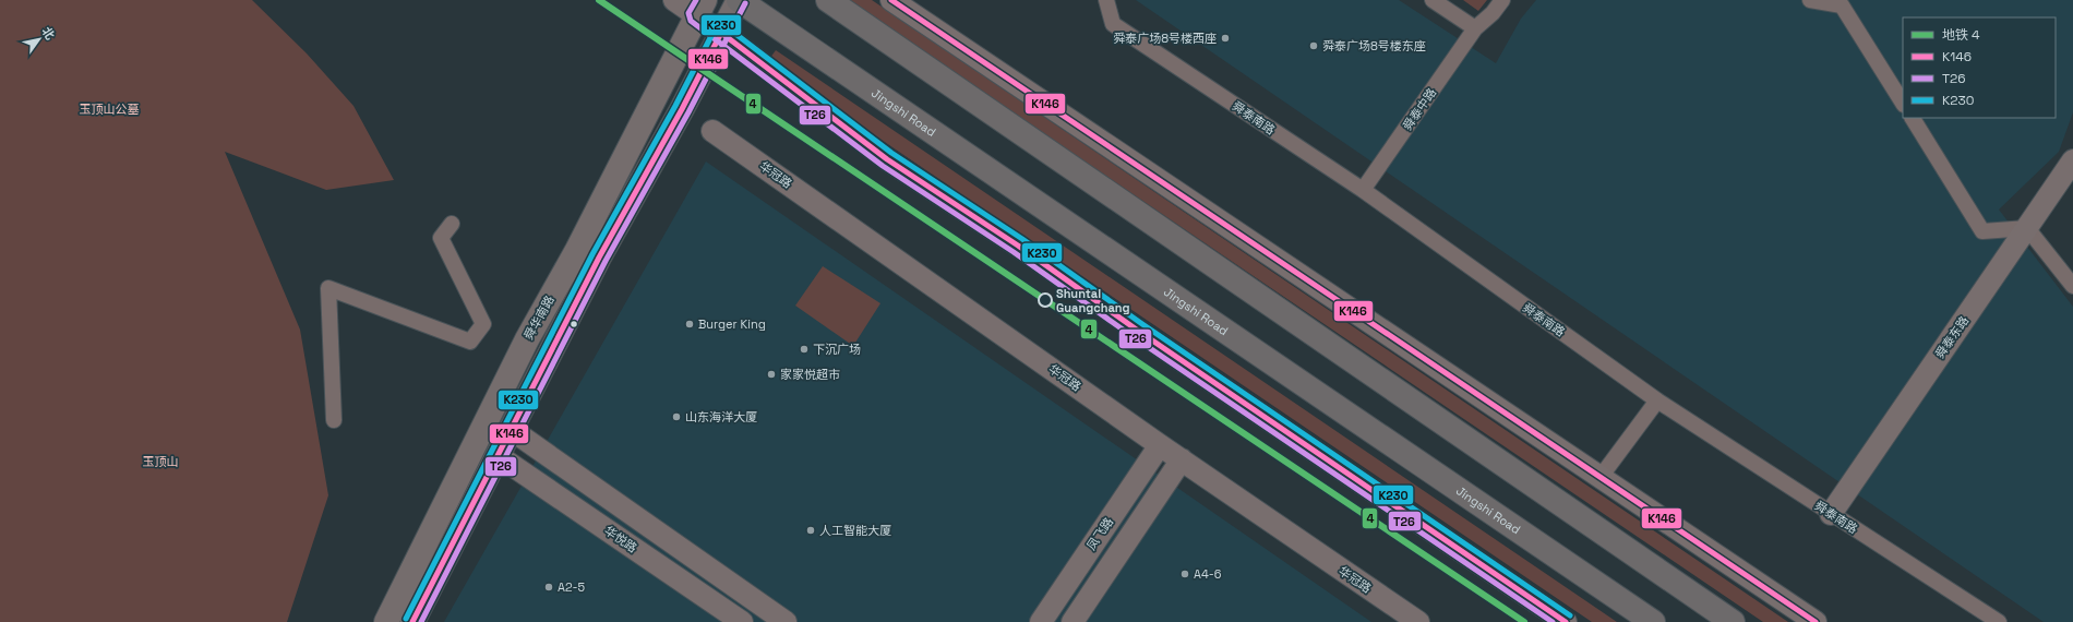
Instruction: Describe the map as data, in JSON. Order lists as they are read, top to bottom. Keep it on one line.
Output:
{"streets":{"highway":["Jingshi Road"],"main road":["舜华南路"],"street":["舜泰中路","舜泰南路","华冠路","舜泰东路","凤飞路","华悦路"]},"crossings":[["舜泰中路","舜泰南路"],["Jingshi Road","舜华南路"],["舜泰南路","舜泰东路"],["华冠路","凤飞路"],["舜华南路","华悦路"]],"parks":["玉顶山公墓","玉顶山"],"places":["舜泰广场8号楼西座","舜泰广场8号楼东座","Shuntai Guangchang","Burger King","下沉广场","家家悦超市","山东海洋大厦","人工智能大厦","A4-6","A2-5"],"lines":["metro line 4","transit line K146","transit line T26","transit line K230"],"legend":["地铁 4","K146","T26","K230"],"north":"top right"}
